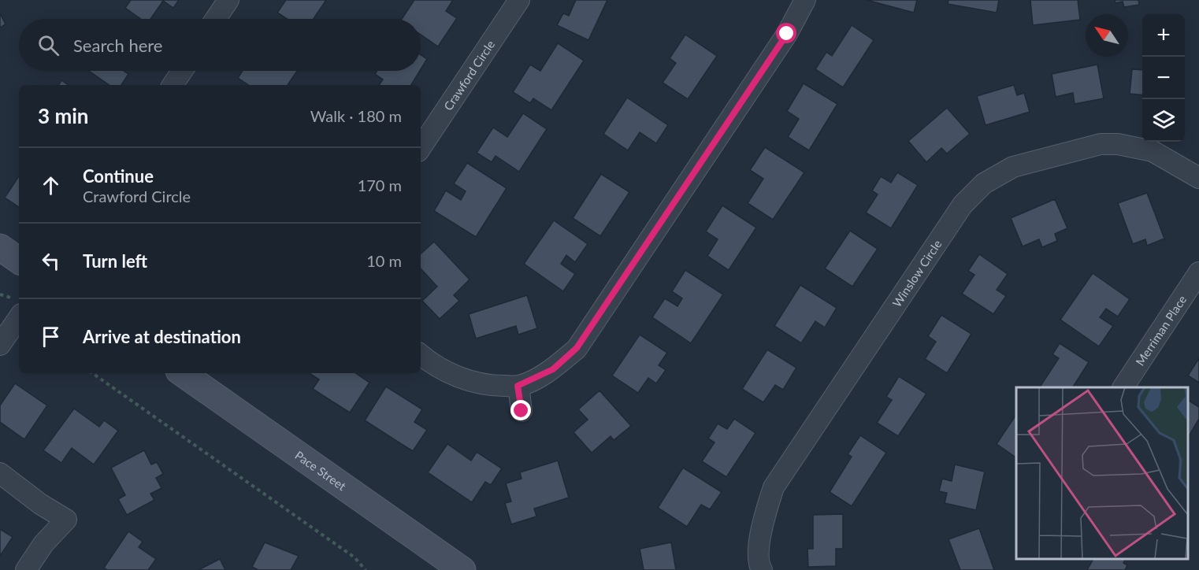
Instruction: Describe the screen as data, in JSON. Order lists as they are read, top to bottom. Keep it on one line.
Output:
{"streets":{"main road":["Pace Street"],"street":["Crawford Circle","Winslow Circle","Merriman Place"]},"north":"top left","page":{"map_buttons":["+","−"],"search":"Search here","heading":["3 min","Walk · 180 m"],"list":[["Continue","Crawford Circle","170 m"],["Turn left","10 m"],"Arrive at destination"]}}
